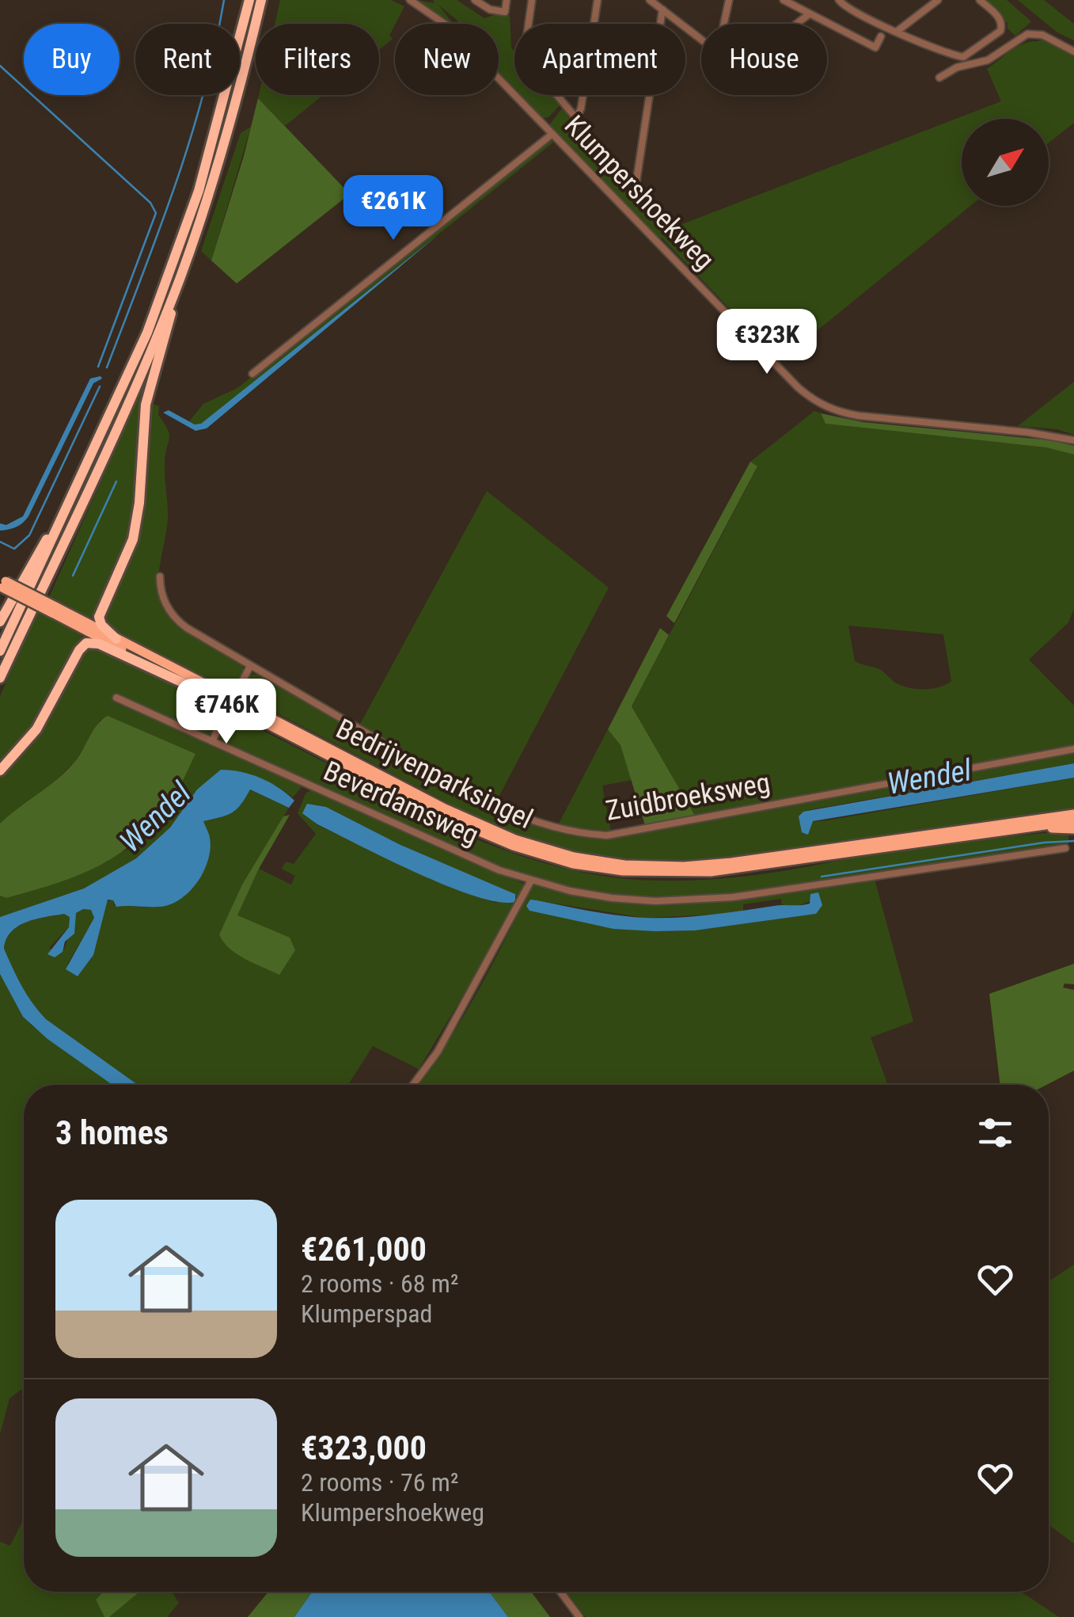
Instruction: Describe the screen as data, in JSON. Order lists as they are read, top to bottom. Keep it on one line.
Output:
{"streets":{"highway":["Bedrijvenparksingel"],"street":["Klumpershoekweg","Zuidbroeksweg","Beverdamsweg"]},"water":["Wendel"],"north":"top right","page":{"chip":["Buy","Rent","Filters","New","Apartment","House"],"price":["€261K","€323K","€746K"],"heading":"3 homes","list":[{"name":"€261,000","note":"2 rooms · 68 m² · Klumperspad"},{"name":"€323,000","note":"2 rooms · 76 m² · Klumpershoekweg"}]}}
